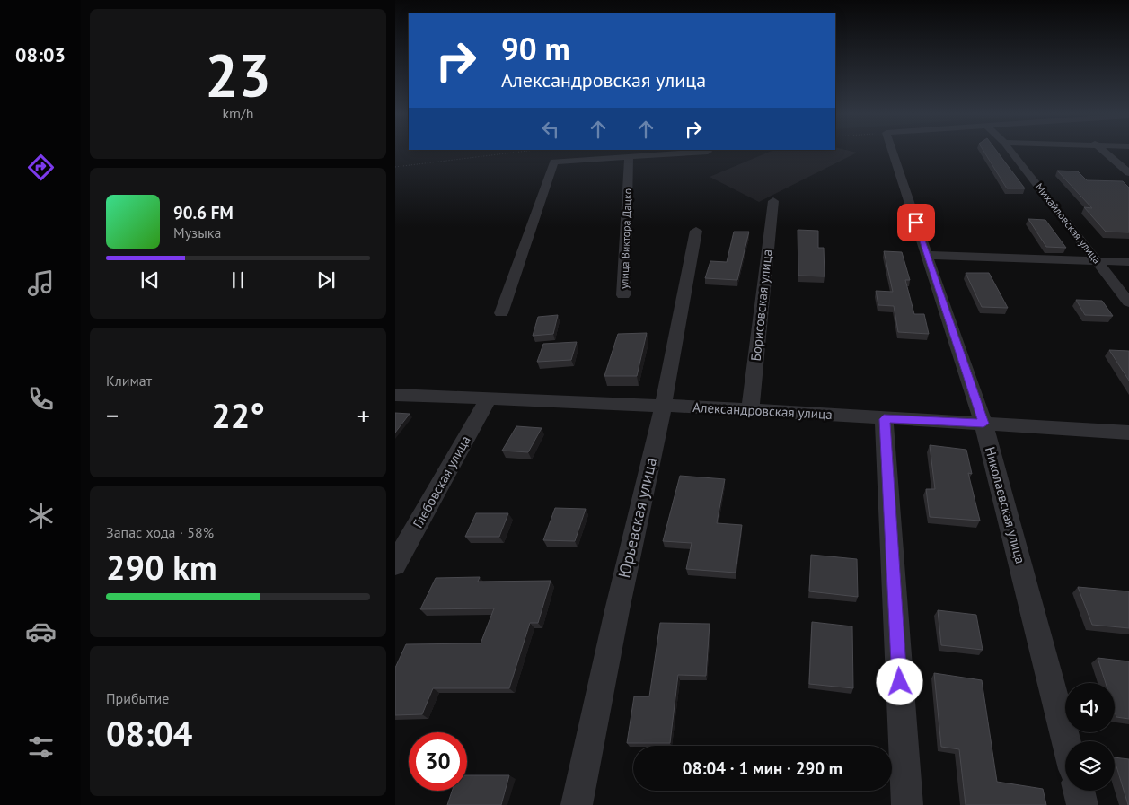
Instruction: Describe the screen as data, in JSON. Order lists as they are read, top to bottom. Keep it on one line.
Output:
{"streets":{"street":["Михайловская улица","улица Виктора Дацко","Борисовская улица","Александровская улица","Глебовская улица","Николаевская улица","Юрьевская улица"]},"crossings":[["Борисовская улица","Александровская улица"],["Александровская улица","Глебовская улица"],["Александровская улица","Николаевская улица"],["Александровская улица","Юрьевская улица"]],"page":{"tabs":"08:03","tile":[["23","km/h"],"Климат",["Запас хода · 58%","290 km"],["Прибытие","08:04"]],"turn":["90 m","Александровская улица"],"song":["90.6 FM","Музыка"],"heat":["−","22°","+"],"limit":"30","trip":"08:04 · 1 мин · 290 m"}}
